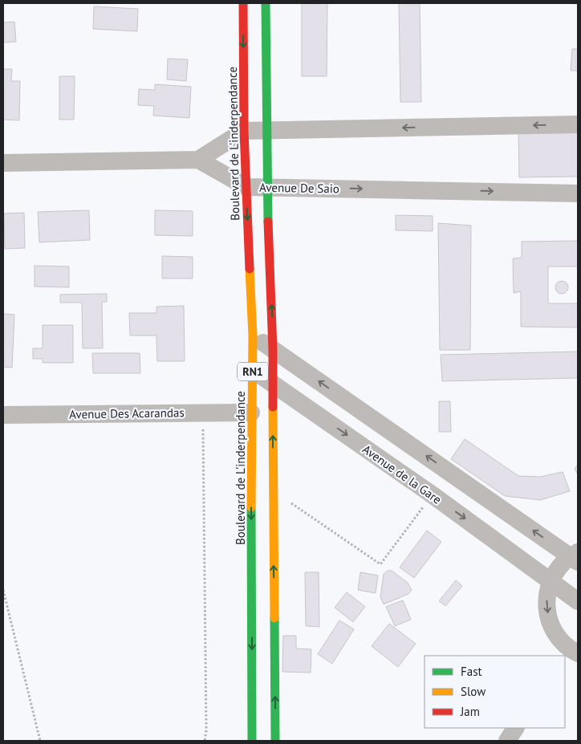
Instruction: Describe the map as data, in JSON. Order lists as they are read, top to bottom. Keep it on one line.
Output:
{"streets":{"highway":["Boulevard de L'inderpendance","RN1"],"street":["Avenue De Saio","Avenue Des Acarandas","Avenue de la Gare"]},"crossings":[["Boulevard de L'inderpendance","Avenue De Saio"],["Boulevard de L'inderpendance","Avenue Des Acarandas"],["Boulevard de L'inderpendance","Avenue de la Gare"],["Avenue De Saio","RN1"],["RN1","Avenue de la Gare"]],"legend":["Fast","Slow","Jam"]}
